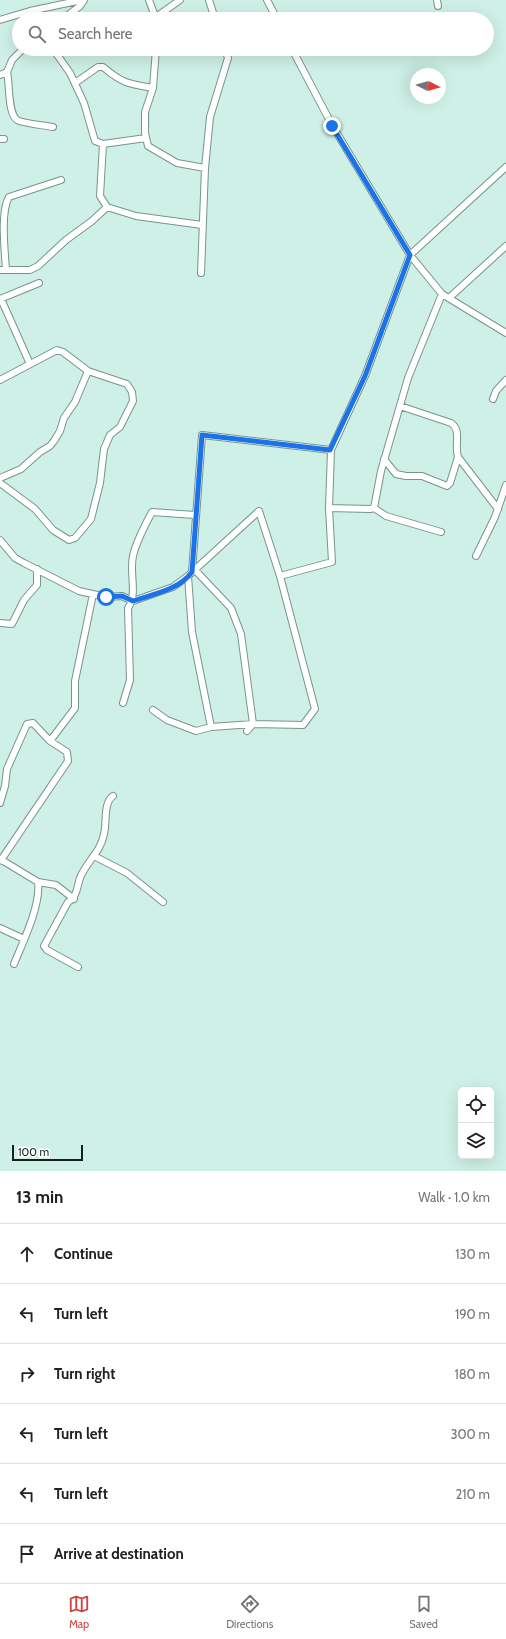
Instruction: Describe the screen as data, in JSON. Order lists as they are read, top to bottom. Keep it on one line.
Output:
{"scale_bar":"100 m","north":"right","page":{"search":"Search here","scale":"100 m","heading":["13 min","Walk · 1.0 km"],"list":[["Continue","130 m"],["Turn left","190 m"],["Turn right","180 m"],["Turn left","300 m"],["Turn left","210 m"],"Arrive at destination"],"nav":["Map","Directions","Saved"]}}
